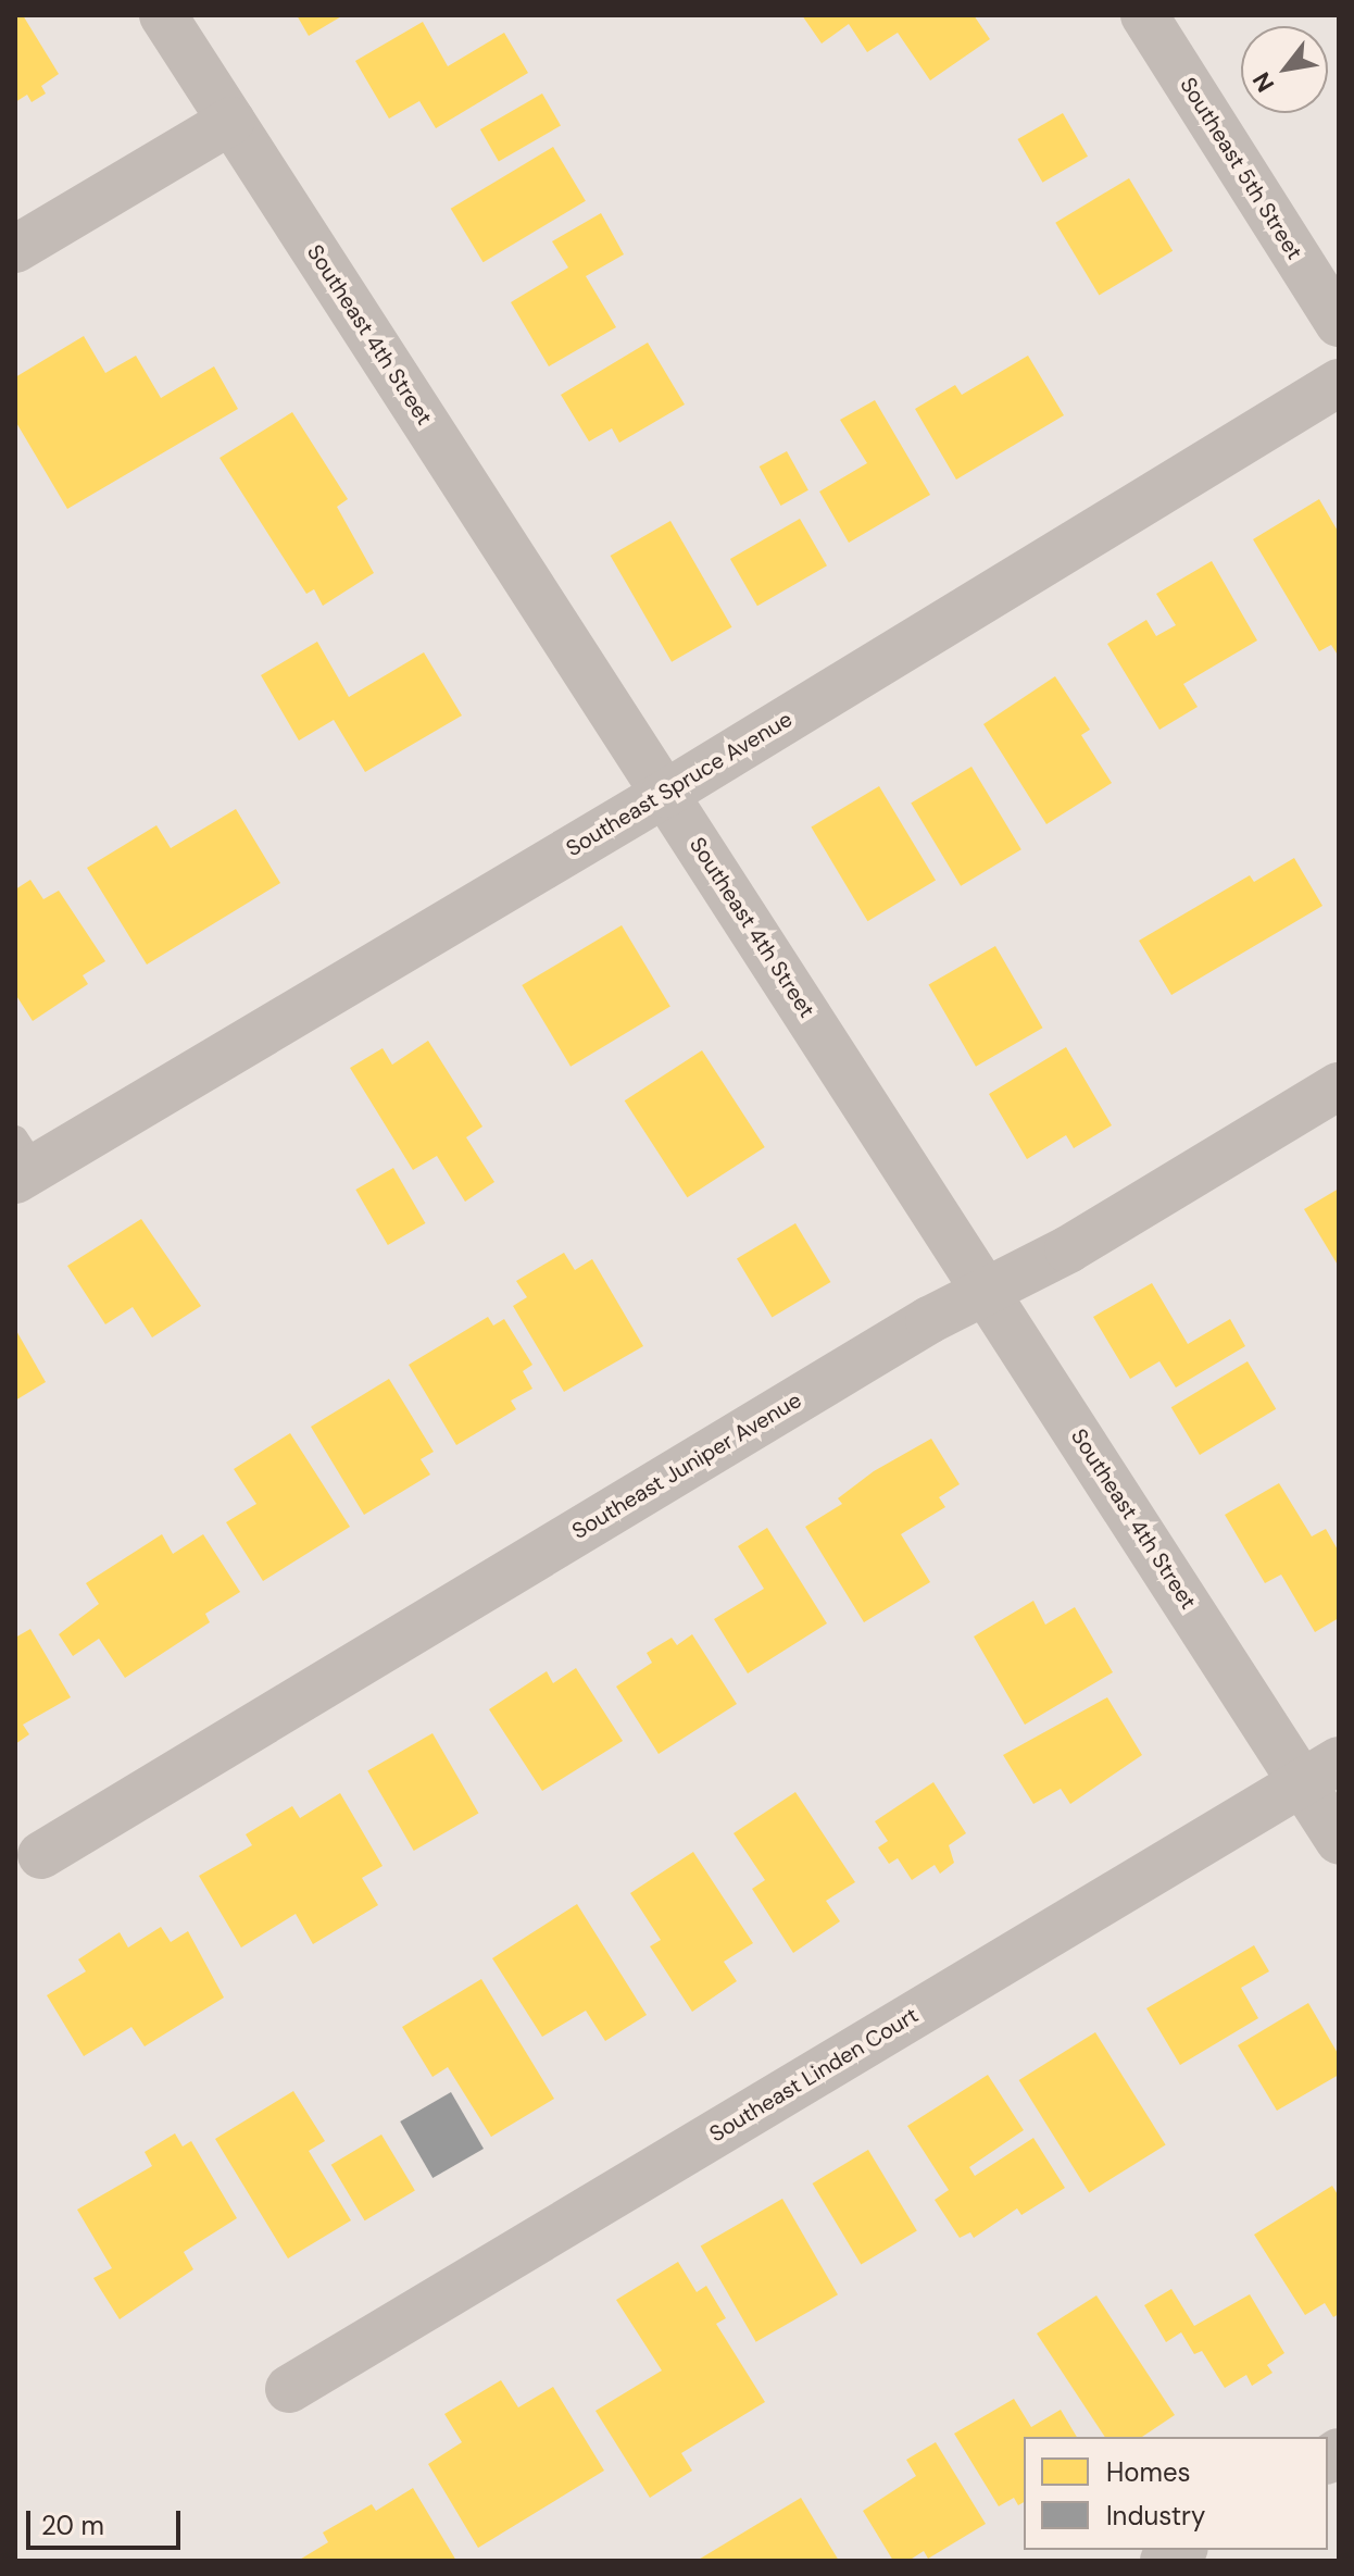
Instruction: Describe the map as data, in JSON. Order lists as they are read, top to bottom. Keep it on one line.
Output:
{"streets":{"street":["Southeast 5th Street","Southeast 4th Street","Southeast Spruce Avenue","Southeast Juniper Avenue","Southeast Linden Court"]},"crossings":[["Southeast 4th Street","Southeast Spruce Avenue"],["Southeast 4th Street","Southeast Juniper Avenue"],["Southeast 4th Street","Southeast Linden Court"]],"legend":["Homes","Industry"],"scale_bar":"20 m","north":"bottom left"}
